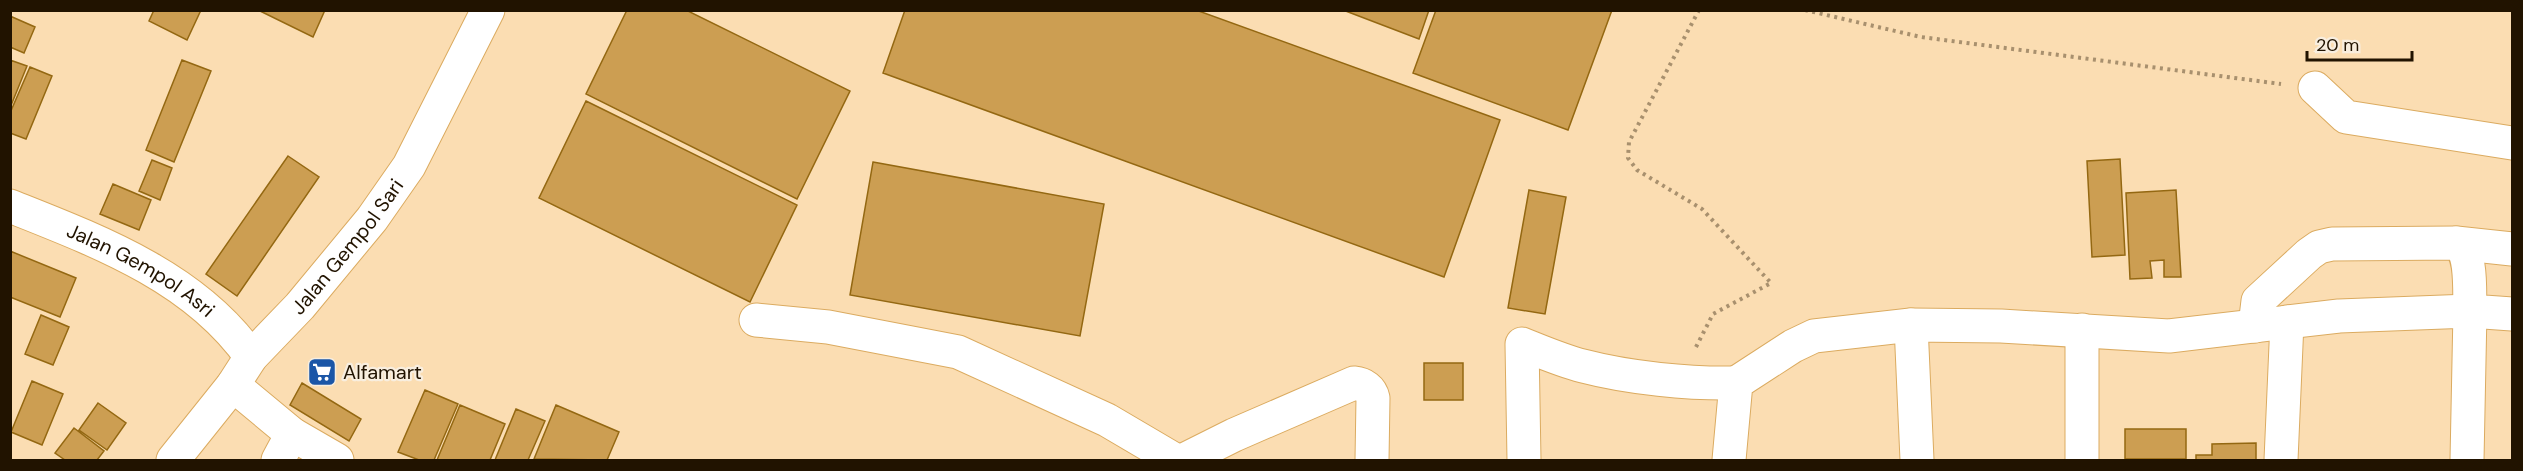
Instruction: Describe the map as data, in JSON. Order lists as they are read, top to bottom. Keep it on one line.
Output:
{"streets":{"street":["Jalan Gempol Sari","Jalan Gempol Asri"]},"crossings":[["Jalan Gempol Sari","Jalan Gempol Asri"]],"places":{"supermarket":["Alfamart"]},"scale_bar":"20 m"}
